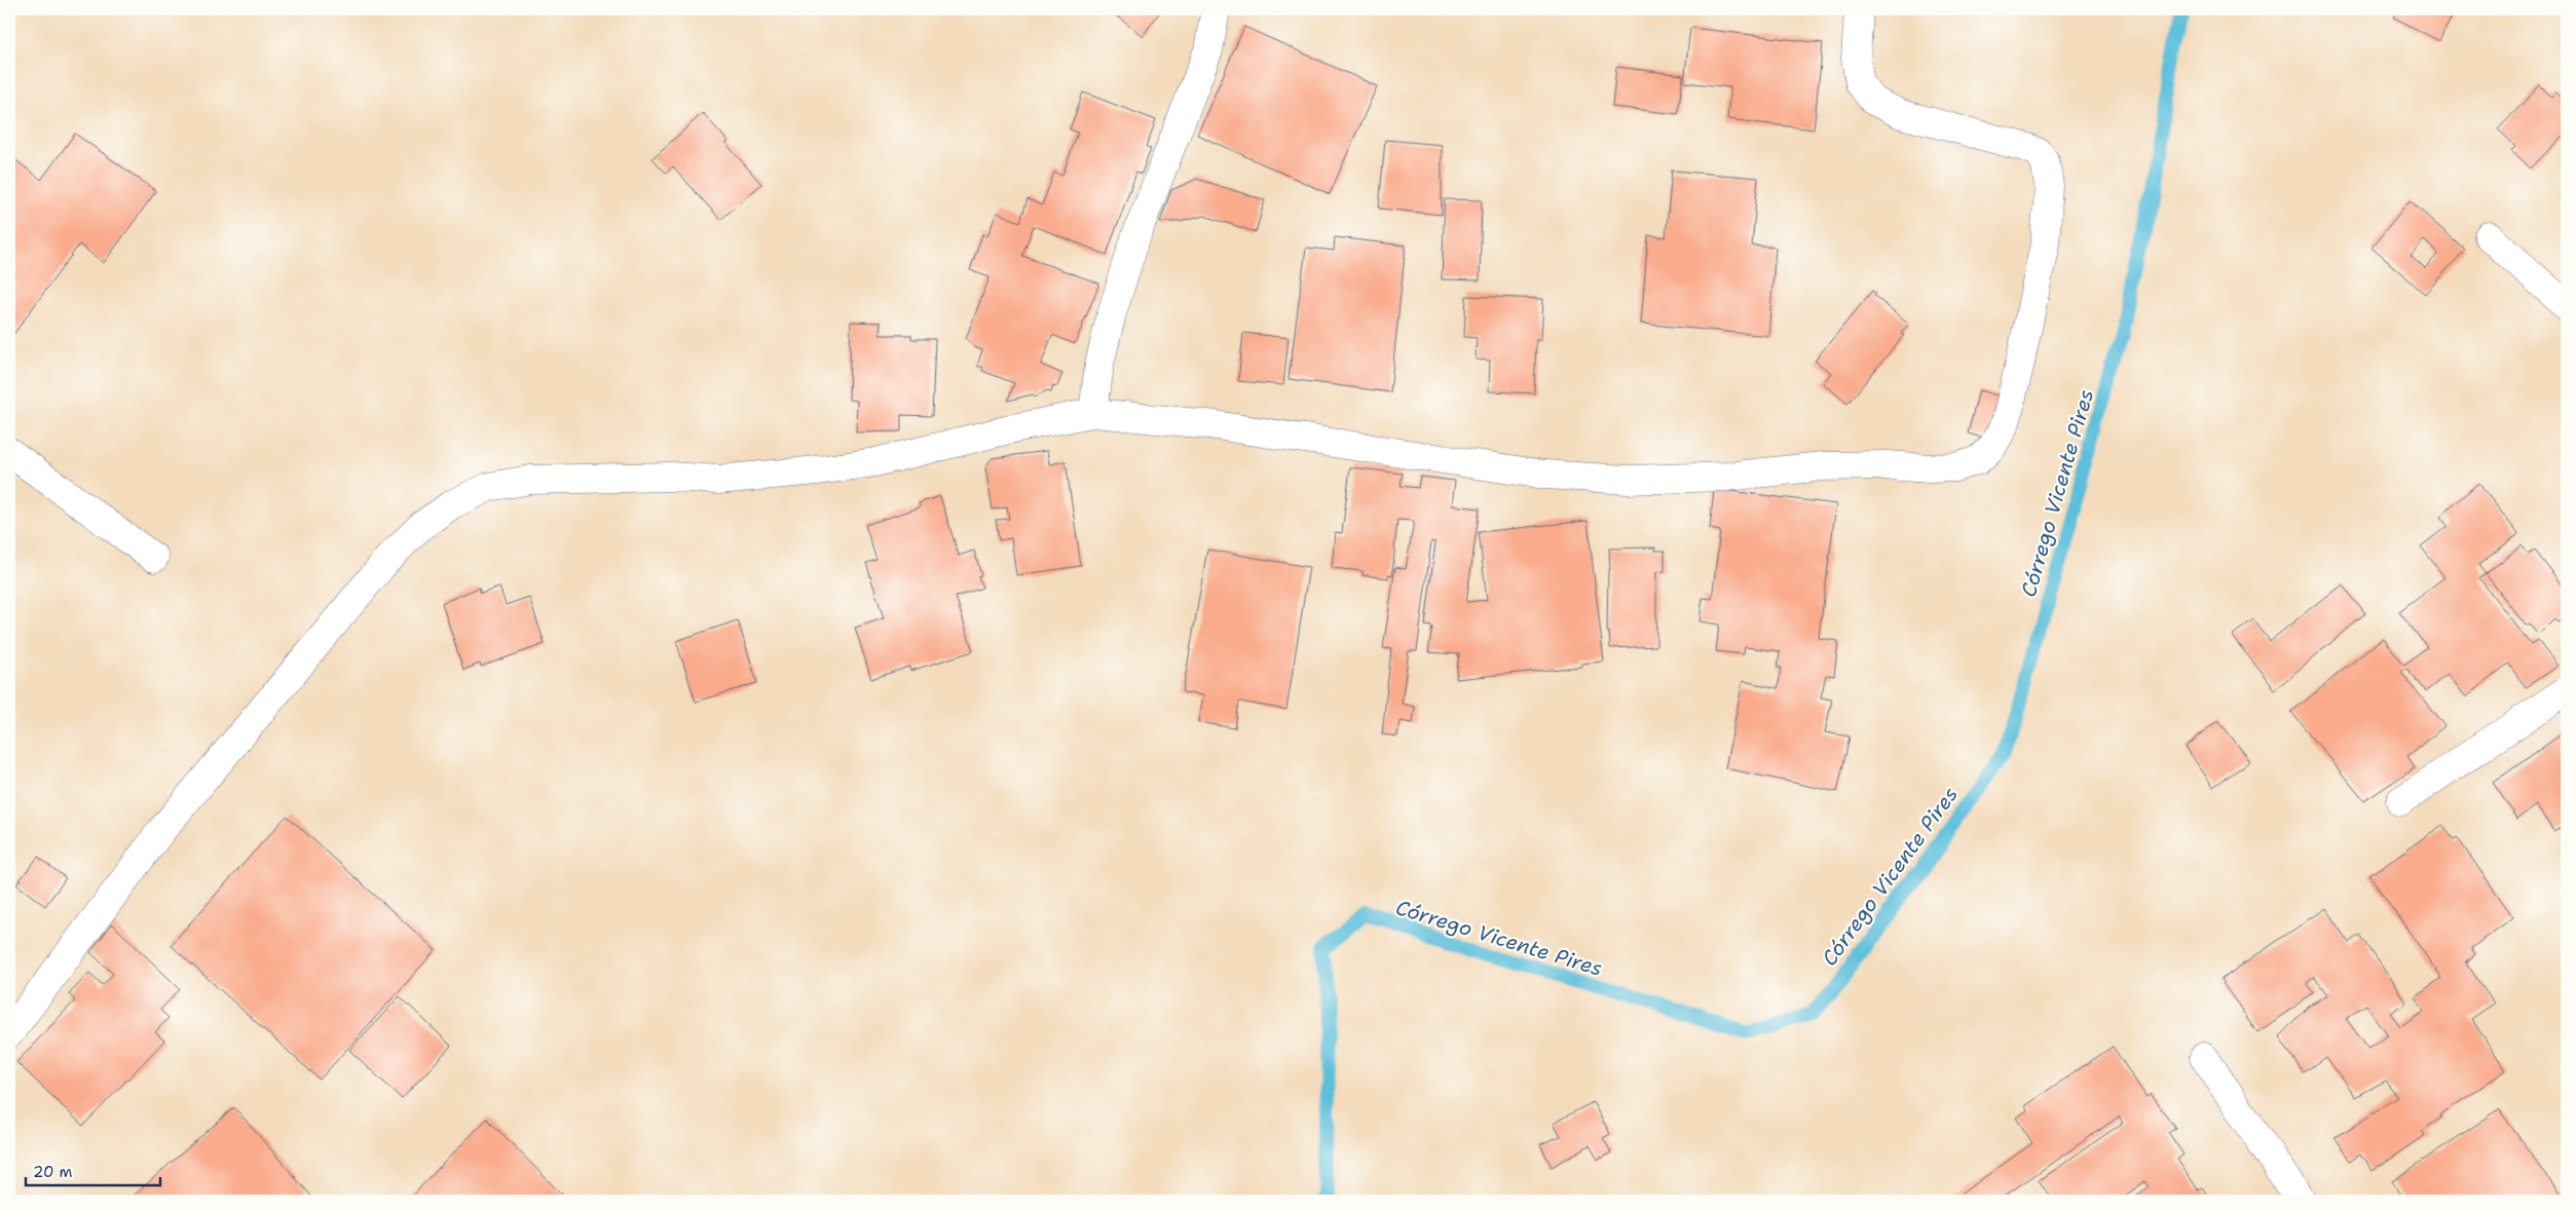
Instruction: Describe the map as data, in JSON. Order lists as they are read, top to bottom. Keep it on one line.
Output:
{"water":["Córrego Vicente Pires"],"scale_bar":"20 m"}
